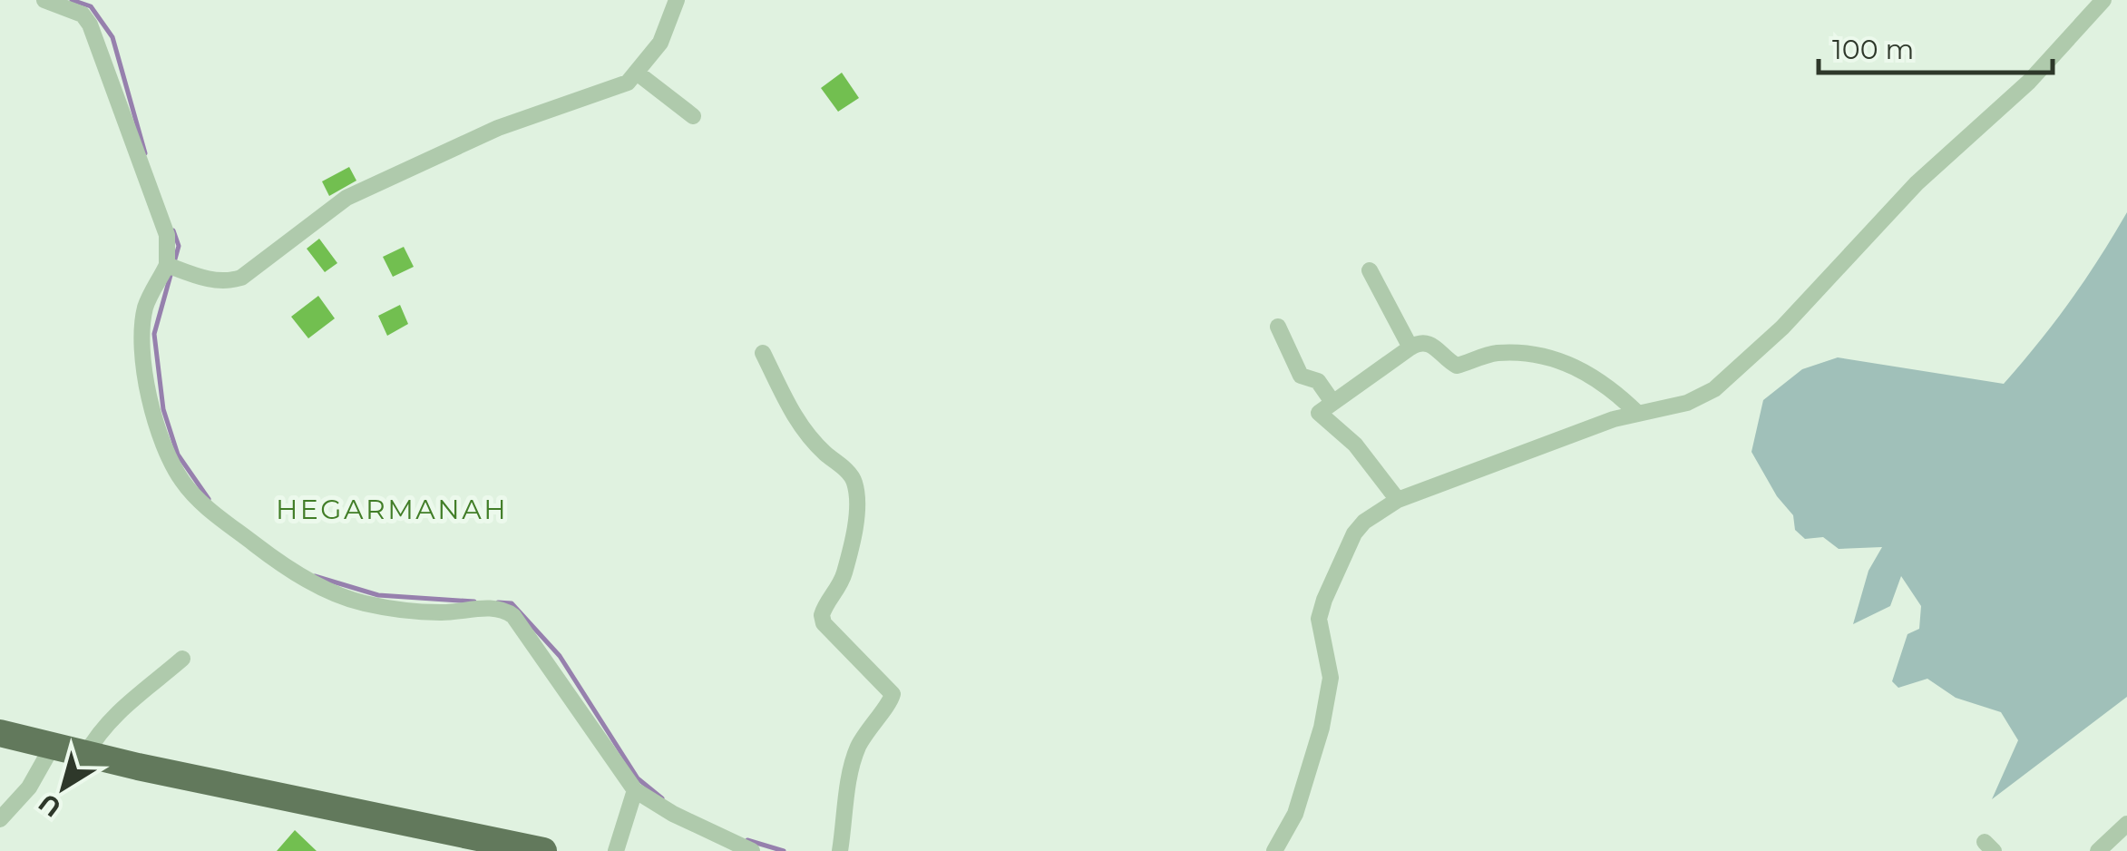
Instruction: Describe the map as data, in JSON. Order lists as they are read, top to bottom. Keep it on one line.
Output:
{"districts":["HEGARMANAH"],"scale_bar":"100 m","north":"bottom left"}
